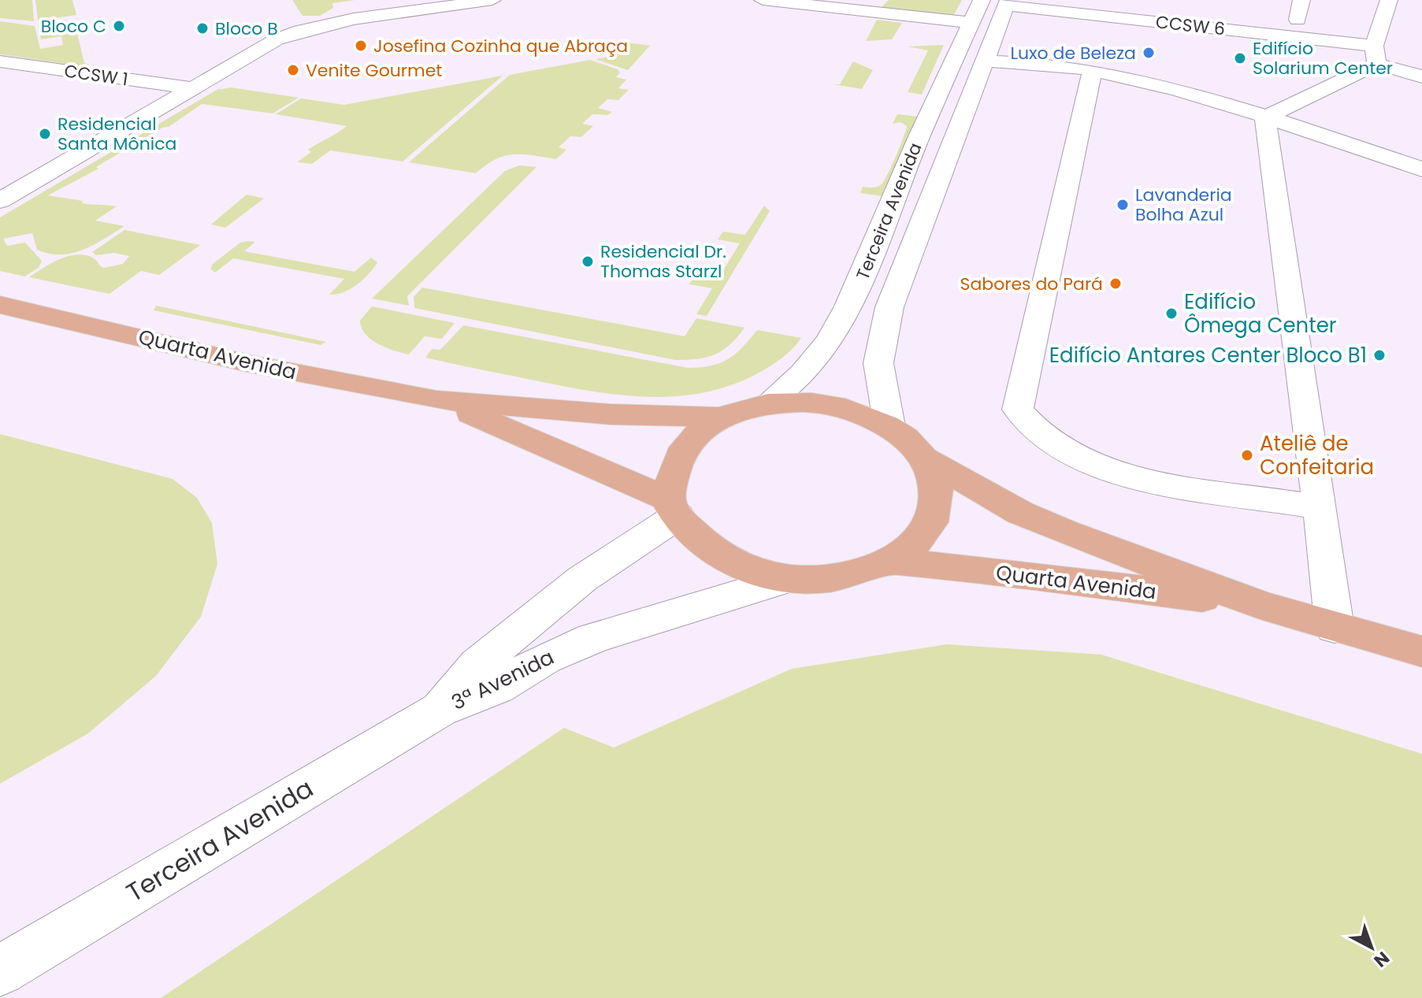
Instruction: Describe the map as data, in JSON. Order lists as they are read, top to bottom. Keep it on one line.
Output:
{"streets":{"main road":["Quarta Avenida"],"street":["CCSW 6","CCSW 1","Terceira Avenida","3ª Avenida"]},"crossings":[["CCSW 6","Terceira Avenida"],["Terceira Avenida","Quarta Avenida"],["Terceira Avenida","3ª Avenida"],["Quarta Avenida","3ª Avenida"]],"places":["Bloco C","Bloco B","Josefina Cozinha que Abraça","Luxo de Beleza","Edifício Solarium Center","Venite Gourmet","Residencial Santa Mônica","Lavanderia Bolha Azul","Residencial Dr. Thomas Starzl","Sabores do Pará","Edifício Ômega Center","Edifício Antares Center Bloco B1","Ateliê de Confeitaria"],"north":"bottom right"}
